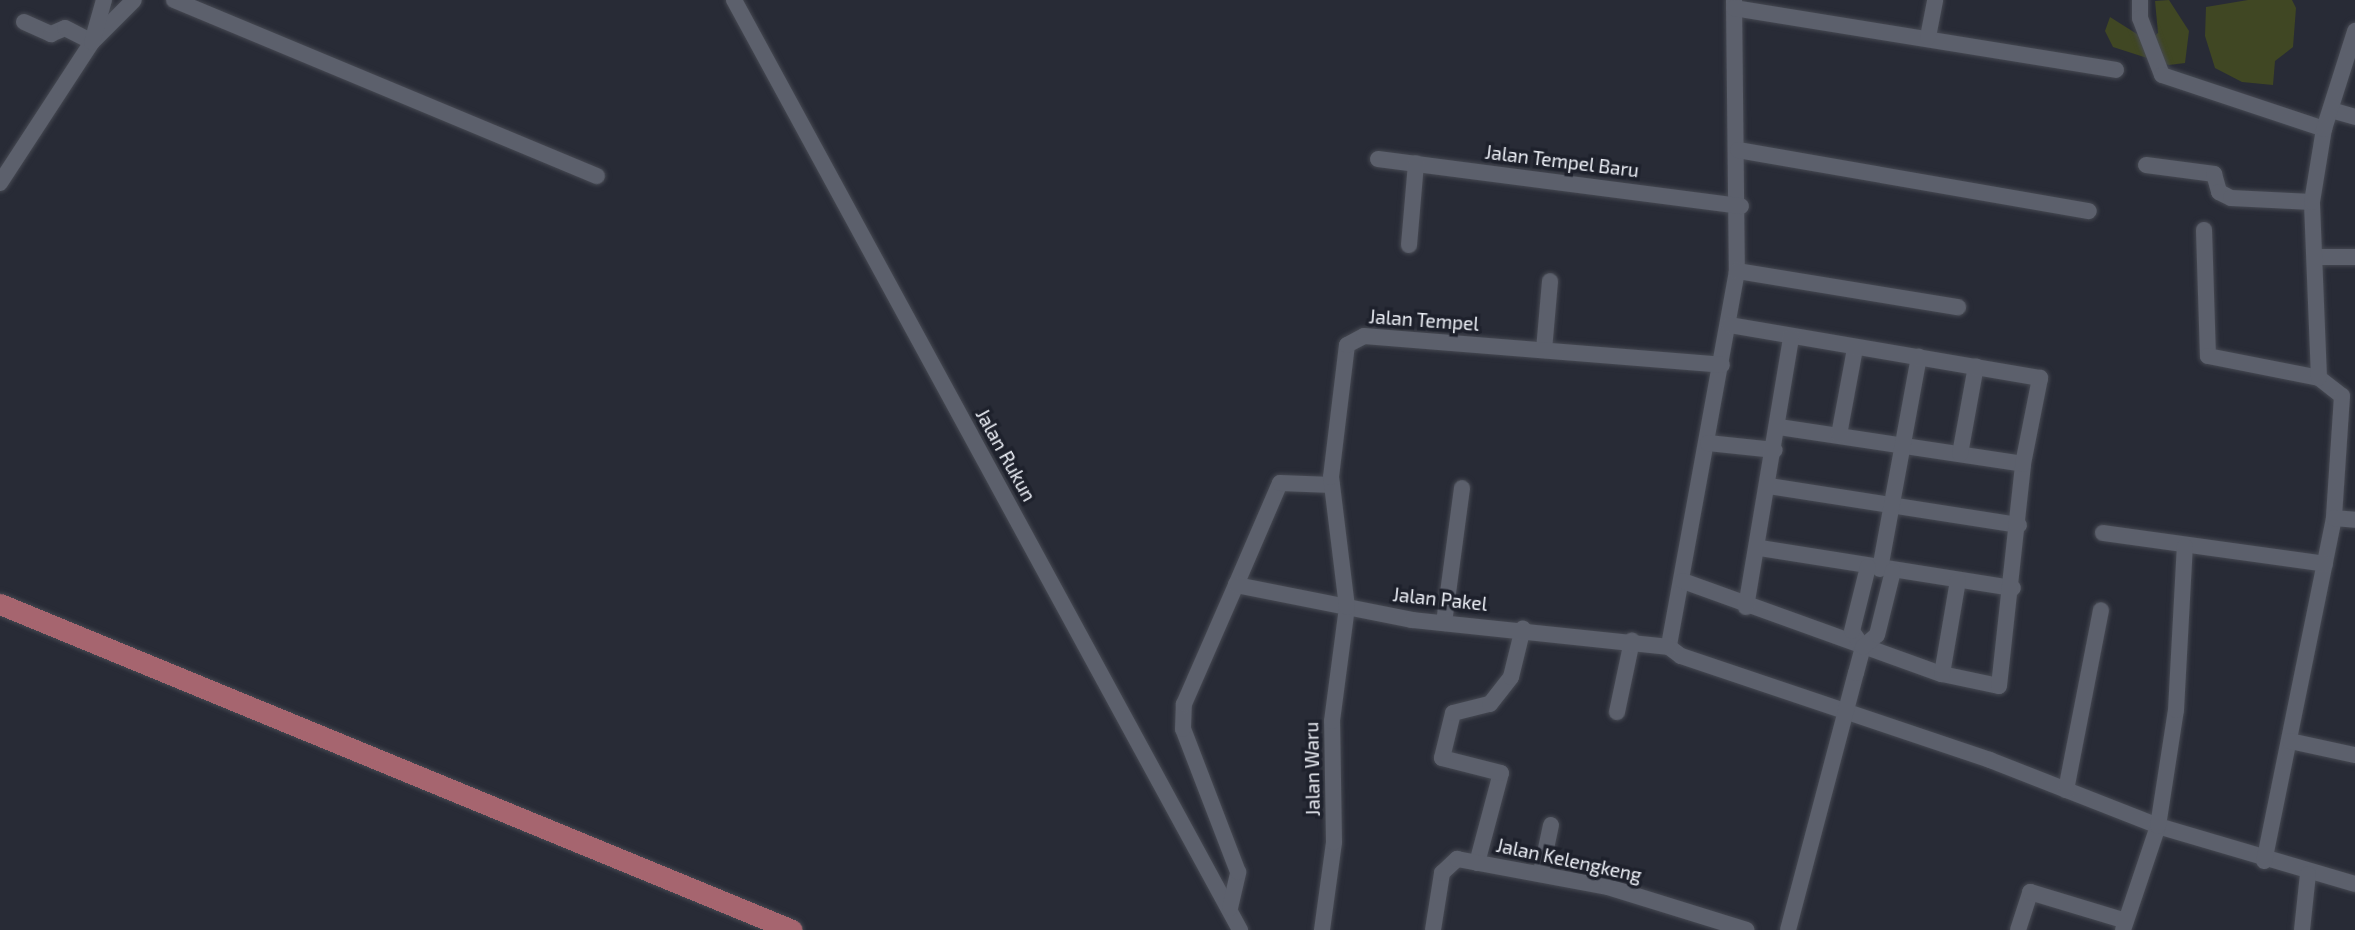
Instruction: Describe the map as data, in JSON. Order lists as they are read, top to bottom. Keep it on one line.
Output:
{"streets":{"street":["Jalan Tempel Baru","Jalan Tempel","Jalan Rukun","Jalan Pakel","Jalan Waru","Jalan Kelengkeng"]},"crossings":[["Jalan Tempel","Jalan Pakel"],["Jalan Tempel","Jalan Waru"],["Jalan Pakel","Jalan Waru"]]}
